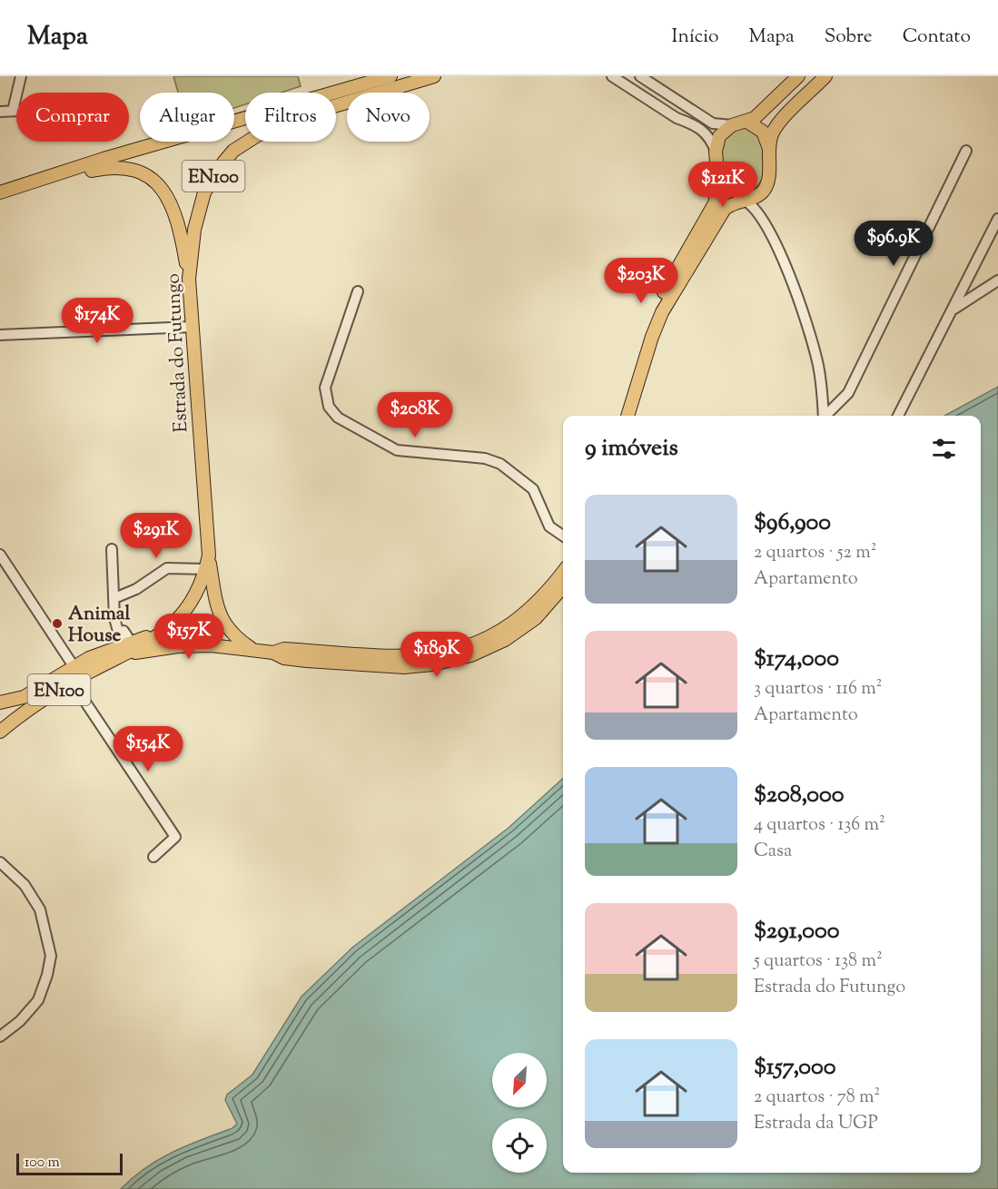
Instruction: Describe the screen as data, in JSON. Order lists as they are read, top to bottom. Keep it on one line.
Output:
{"streets":{"main road":["EN100","Estrada do Futungo"]},"places":["Animal House"],"scale_bar":"100 m","north":"bottom left","page":{"header":"Mapa","nav":["Início","Mapa","Sobre","Contato"],"chip":["Comprar","Alugar","Filtros","Novo"],"price":["$121K","$96.9K","$203K","$174K","$208K","$291K","$157K","$189K","$154K"],"heading":"9 imóveis","list":[{"name":"$96,900","note":"2 quartos · 52 m² · Apartamento"},{"name":"$174,000","note":"3 quartos · 116 m² · Apartamento"},{"name":"$208,000","note":"4 quartos · 136 m² · Casa"},{"name":"$291,000","note":"5 quartos · 138 m² · Estrada do Futungo"},{"name":"$157,000","note":"2 quartos · 78 m² · Estrada da UGP"}],"scale":"100 m"}}
